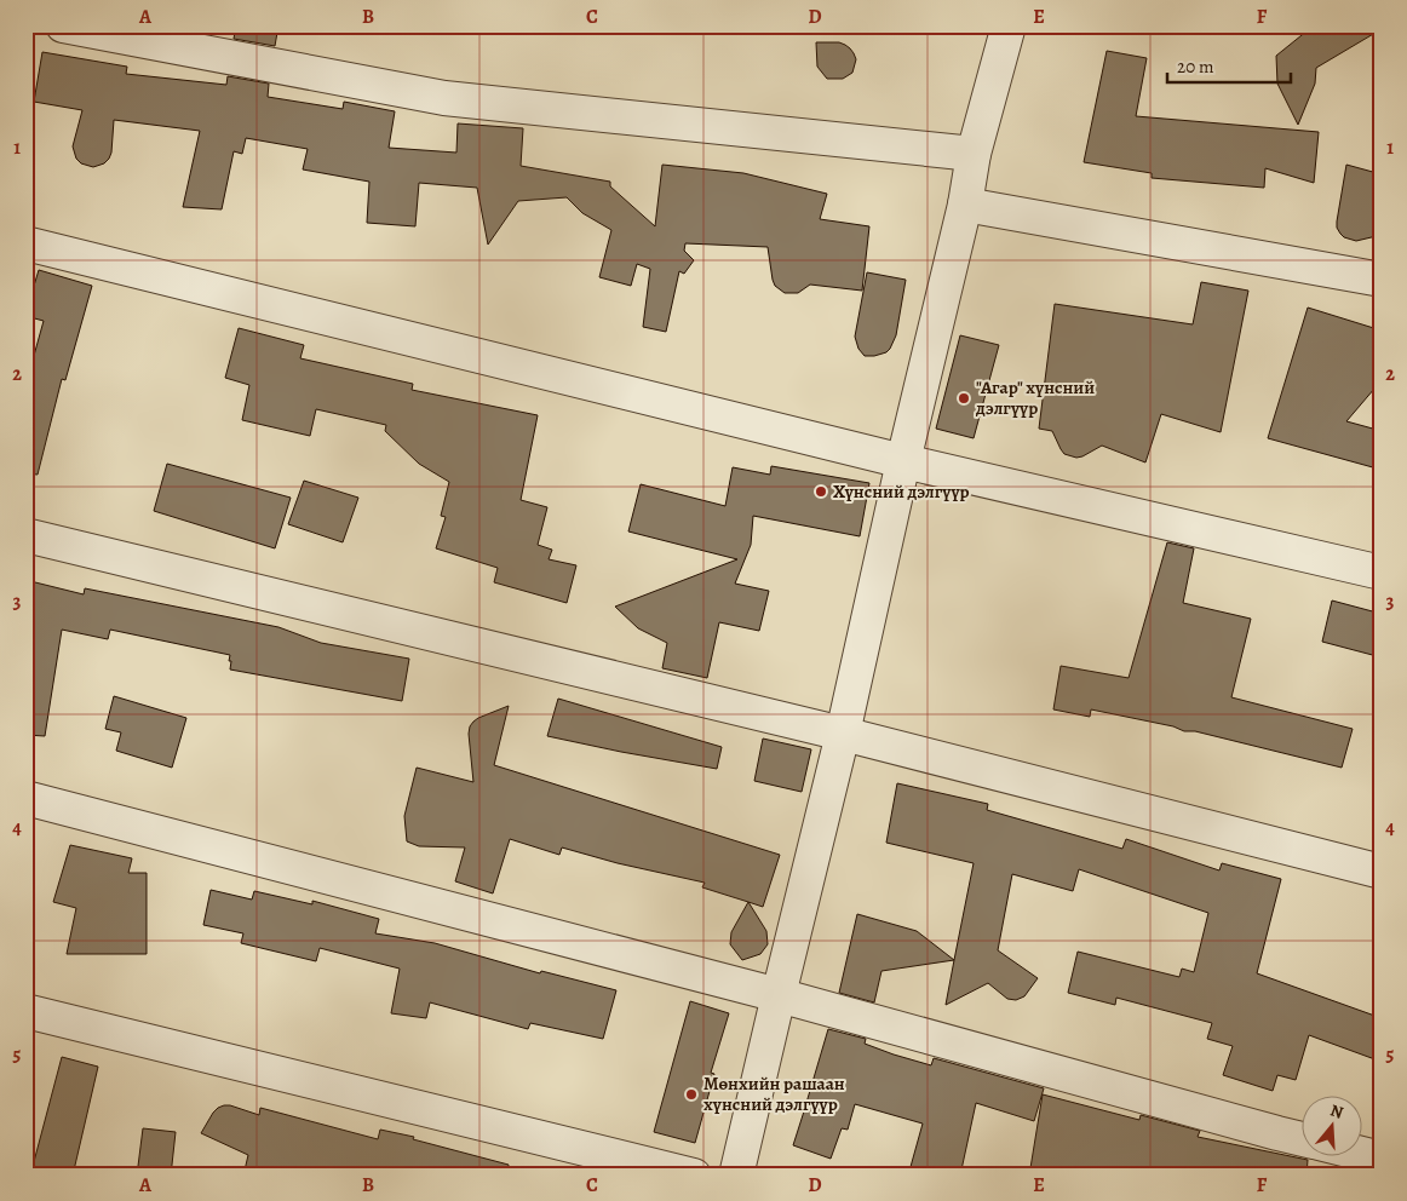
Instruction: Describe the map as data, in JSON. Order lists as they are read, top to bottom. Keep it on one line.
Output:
{"places":["\"Агар\" хүнсний дэлгүүр","Хүнсний дэлгүүр","Мөнхийн рашаан хүнсний дэлгүүр"],"scale_bar":"20 m","north":"top","grid":{"columns":["A","B","C","D","E","F"],"rows":["1","2","3","4","5"]}}
